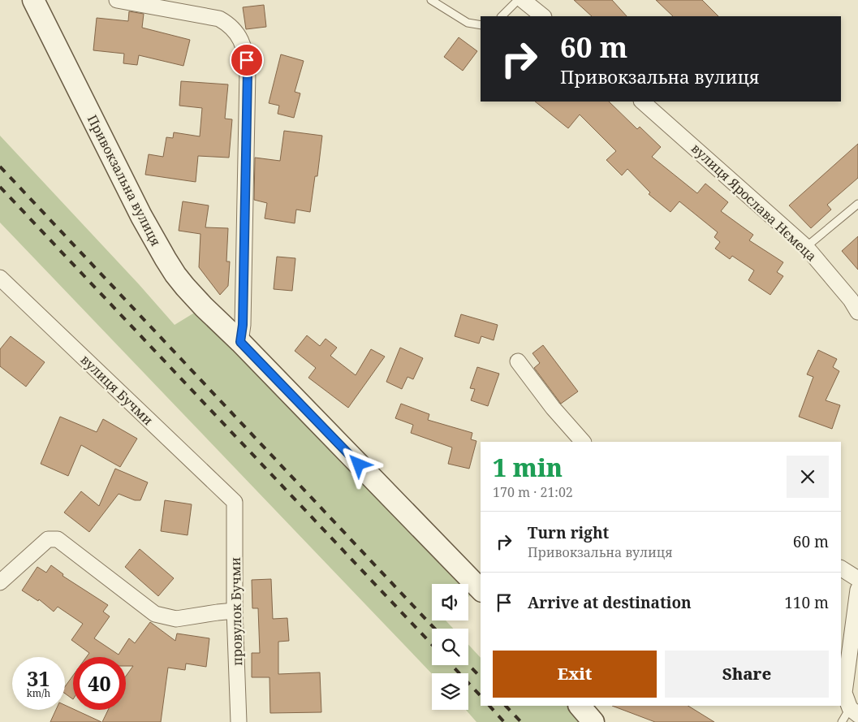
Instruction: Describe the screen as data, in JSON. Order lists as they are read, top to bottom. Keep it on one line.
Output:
{"streets":{"street":["Привокзальна вулиця","вулиця Ярослава Нємеца","вулиця Бучми","провулок Бучми"]},"crossings":[["вулиця Бучми","провулок Бучми"]],"page":{"turn":["60 m","Привокзальна вулиця"],"heading":["1 min","170 m · 21:02"],"list":[{"name":"Turn right","note":"Привокзальна вулиця","value":"60 m"},{"name":"Arrive at destination","value":"110 m"}],"buttons":["Exit","Share"],"speed":"31 km/h","limit":"40"}}
